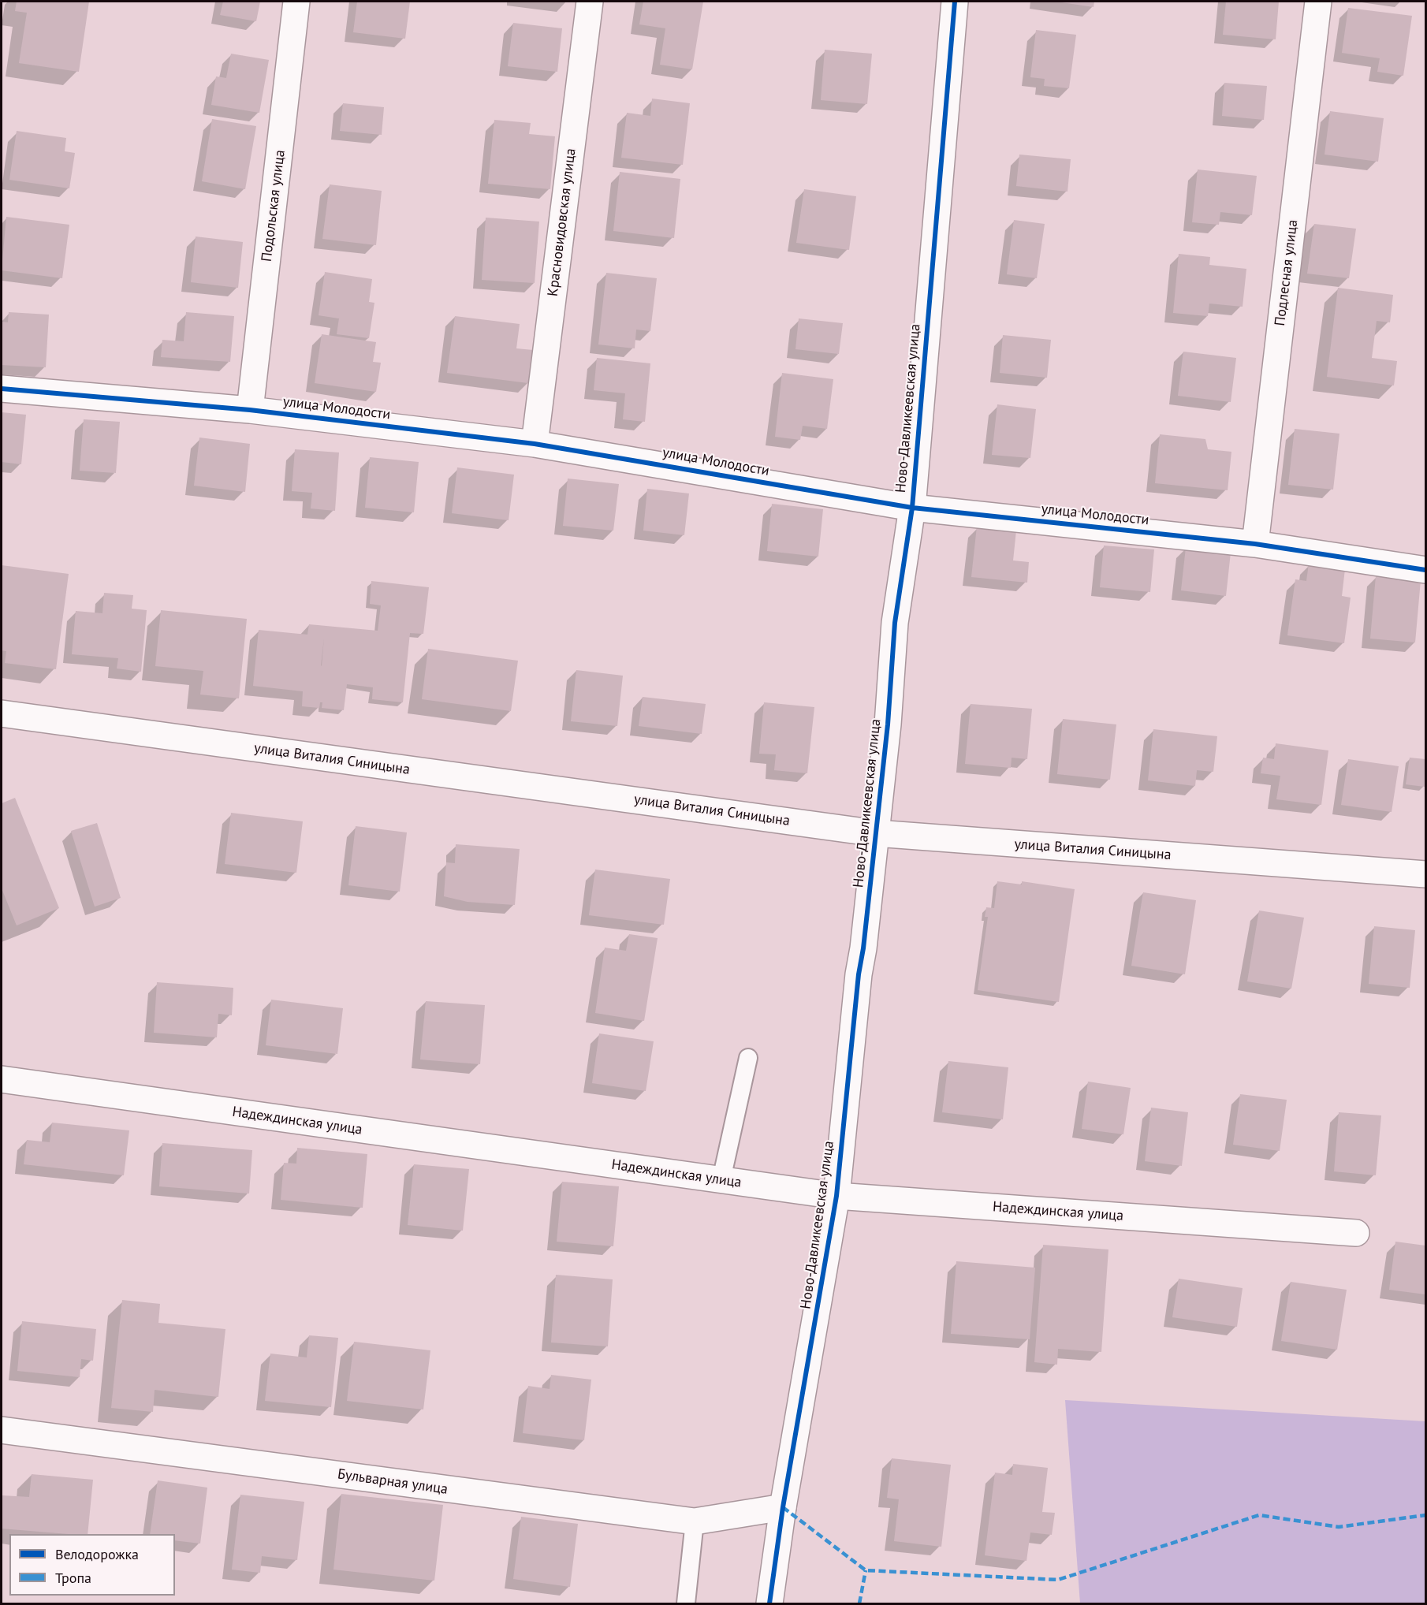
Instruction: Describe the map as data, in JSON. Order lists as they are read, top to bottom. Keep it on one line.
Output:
{"streets":{"street":["Подольская улица","Красновидовская улица","Подлесная улица","улица Молодости","Ново-Давликеевская улица","улица Виталия Синицына","Надеждинская улица","Бульварная улица"]},"crossings":[["Подольская улица","улица Молодости"],["Красновидовская улица","улица Молодости"],["Подлесная улица","улица Молодости"],["улица Молодости","Ново-Давликеевская улица"],["Ново-Давликеевская улица","улица Виталия Синицына"],["Ново-Давликеевская улица","Надеждинская улица"],["Ново-Давликеевская улица","Бульварная улица"]],"legend":["Велодорожка","Тропа"]}
